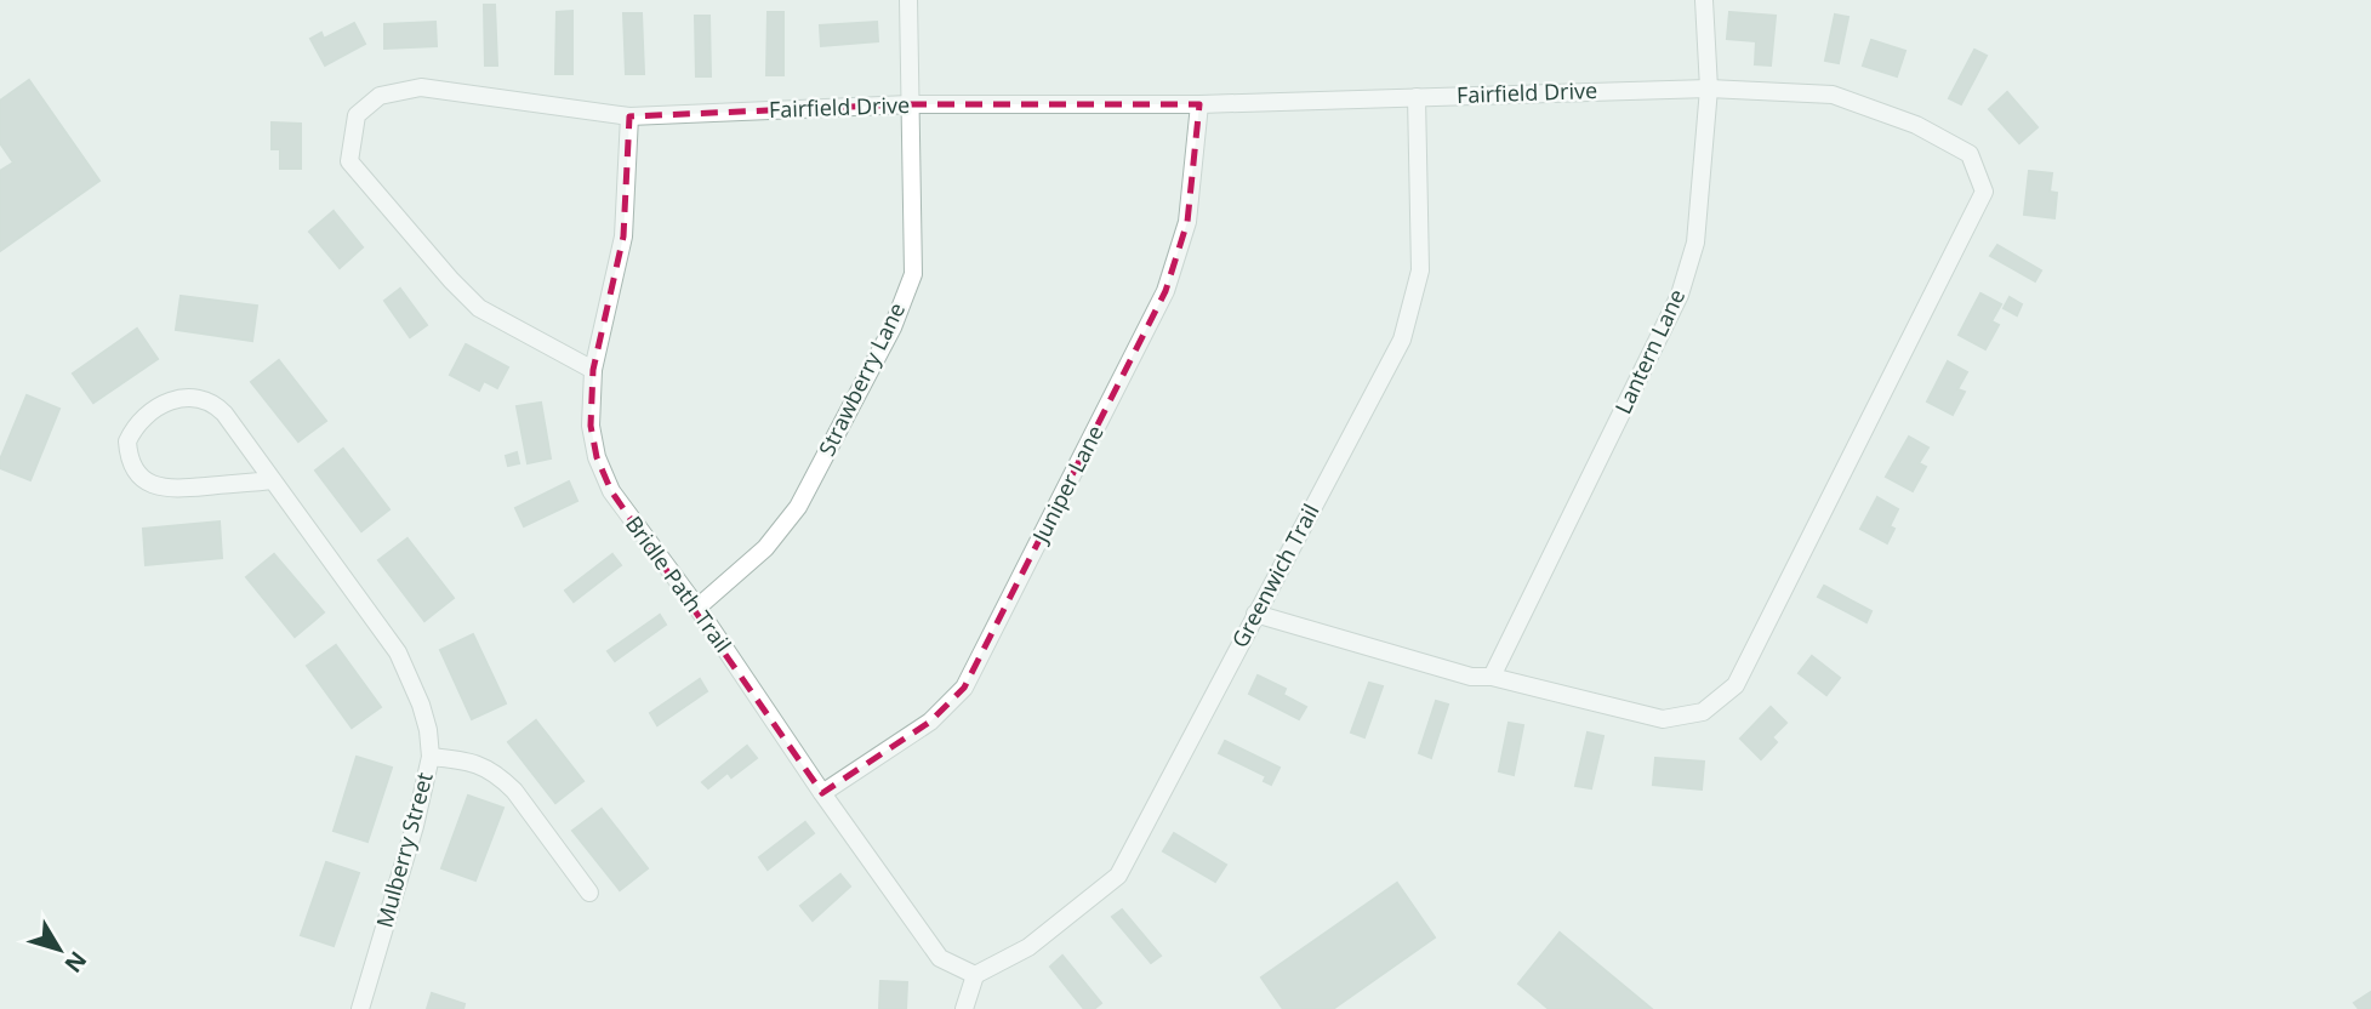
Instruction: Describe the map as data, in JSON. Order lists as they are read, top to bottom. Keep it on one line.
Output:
{"streets":{"street":["Fairfield Drive","Lantern Lane","Strawberry Lane","Juniper Lane","Greenwich Trail","Bridle Path Trail","Mulberry Street"]},"crossings":[["Fairfield Drive","Lantern Lane"],["Fairfield Drive","Strawberry Lane"],["Fairfield Drive","Juniper Lane"],["Fairfield Drive","Greenwich Trail"],["Fairfield Drive","Bridle Path Trail"],["Strawberry Lane","Bridle Path Trail"],["Juniper Lane","Bridle Path Trail"],["Greenwich Trail","Bridle Path Trail"]],"north":"bottom right"}
